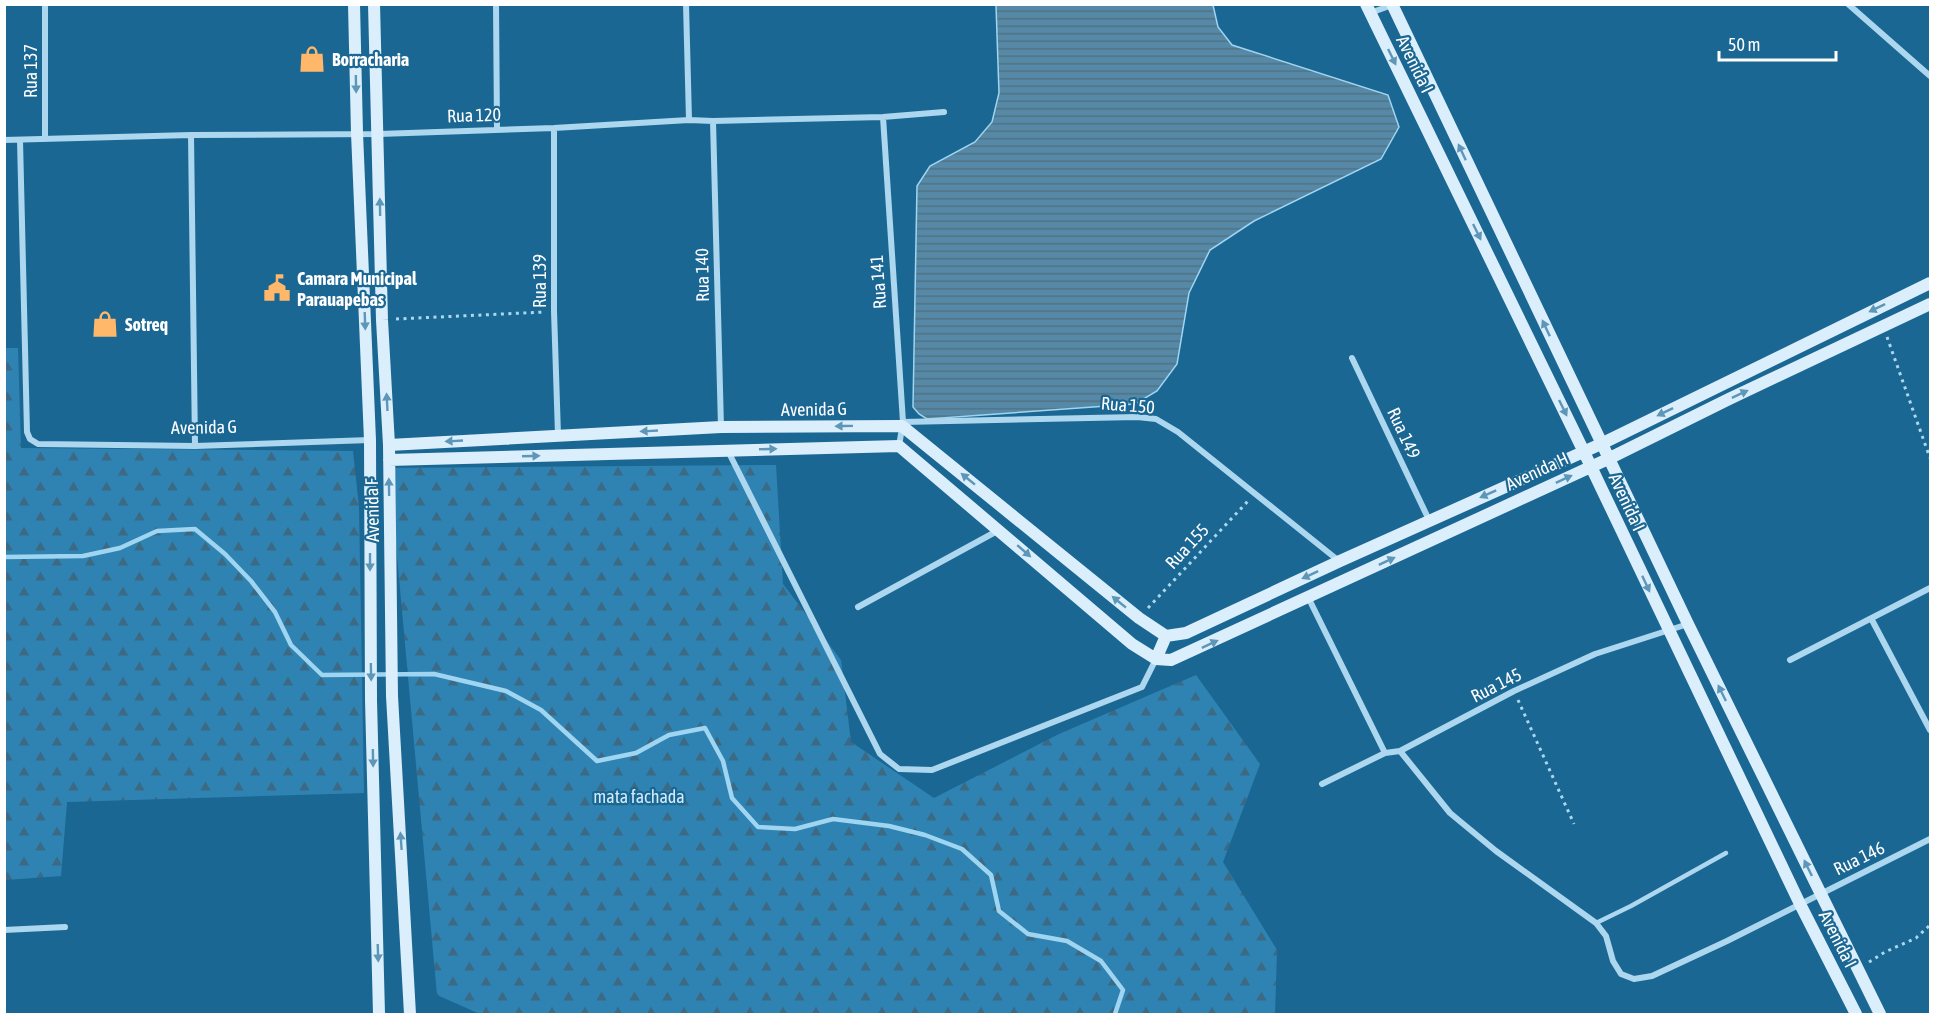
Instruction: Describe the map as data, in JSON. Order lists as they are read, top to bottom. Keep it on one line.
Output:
{"streets":{"street":["Avenida I","Rua 137","Rua 120","Rua 140","Rua 139","Rua 141","Rua 150","Avenida G","Rua 149","Avenida H","Avenida F","Rua 145","Rua 146"],"path":["Rua 155"]},"crossings":[["Avenida I","Avenida H"],["Avenida I","Rua 145"],["Avenida I","Rua 146"],["Rua 137","Rua 120"],["Rua 120","Rua 140"],["Rua 120","Rua 139"],["Rua 120","Rua 141"],["Rua 120","Avenida G"],["Rua 120","Avenida F"],["Rua 140","Avenida G"],["Rua 139","Avenida G"],["Rua 141","Rua 150"],["Rua 141","Avenida G"],["Rua 150","Avenida G"],["Rua 150","Avenida H"],["Rua 150","Rua 155"],["Avenida G","Avenida F"],["Rua 149","Avenida H"]],"parks":["mata fachada"],"places":{"shop":["Borracharia","Sotreq"],"public building":["Camara Municipal Parauapebas"]},"scale_bar":"50 m"}
